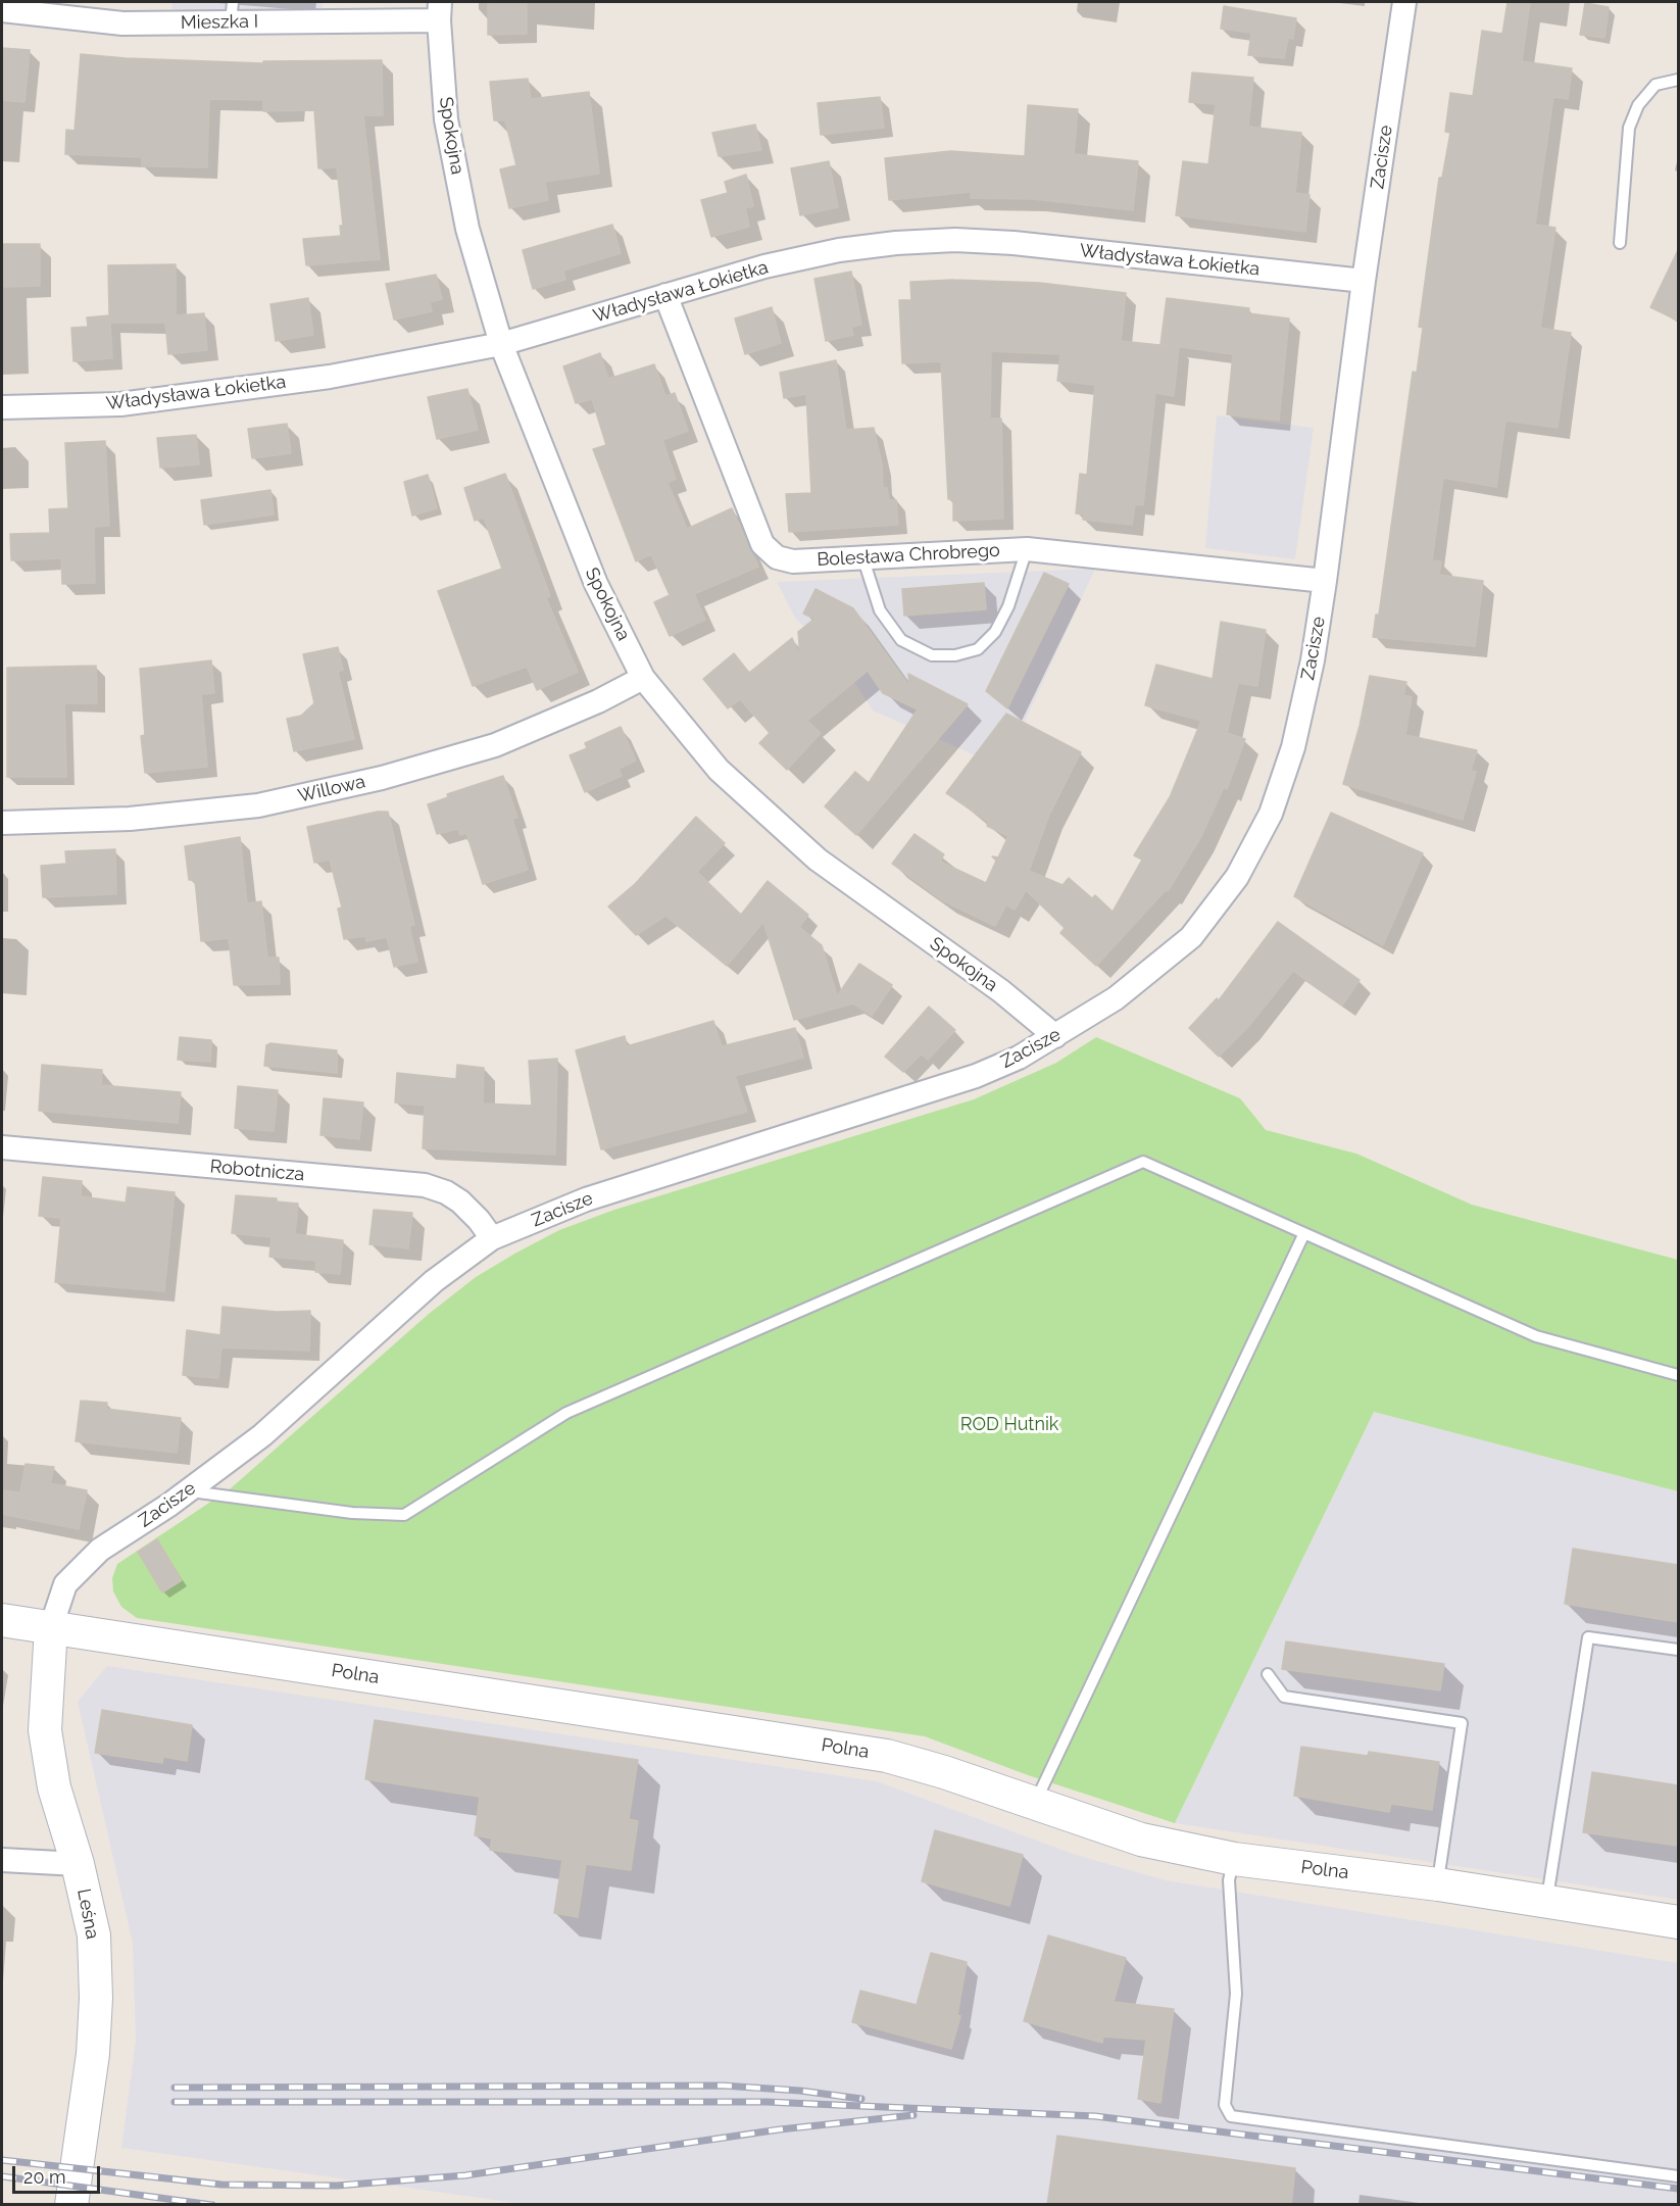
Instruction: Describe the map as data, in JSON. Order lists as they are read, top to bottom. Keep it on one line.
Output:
{"streets":{"street":["Mieszka I","Spokojna","Zacisze","Władysława Łokietka","Bolesława Chrobrego","Willowa","Robotnicza","Polna","Leśna"]},"crossings":[["Mieszka I","Spokojna"],["Spokojna","Zacisze"],["Spokojna","Władysława Łokietka"],["Spokojna","Willowa"],["Zacisze","Władysława Łokietka"],["Zacisze","Bolesława Chrobrego"],["Zacisze","Robotnicza"],["Zacisze","Polna"],["Zacisze","Leśna"],["Władysława Łokietka","Bolesława Chrobrego"],["Polna","Leśna"]],"parks":["ROD Hutnik"],"scale_bar":"20 m"}
